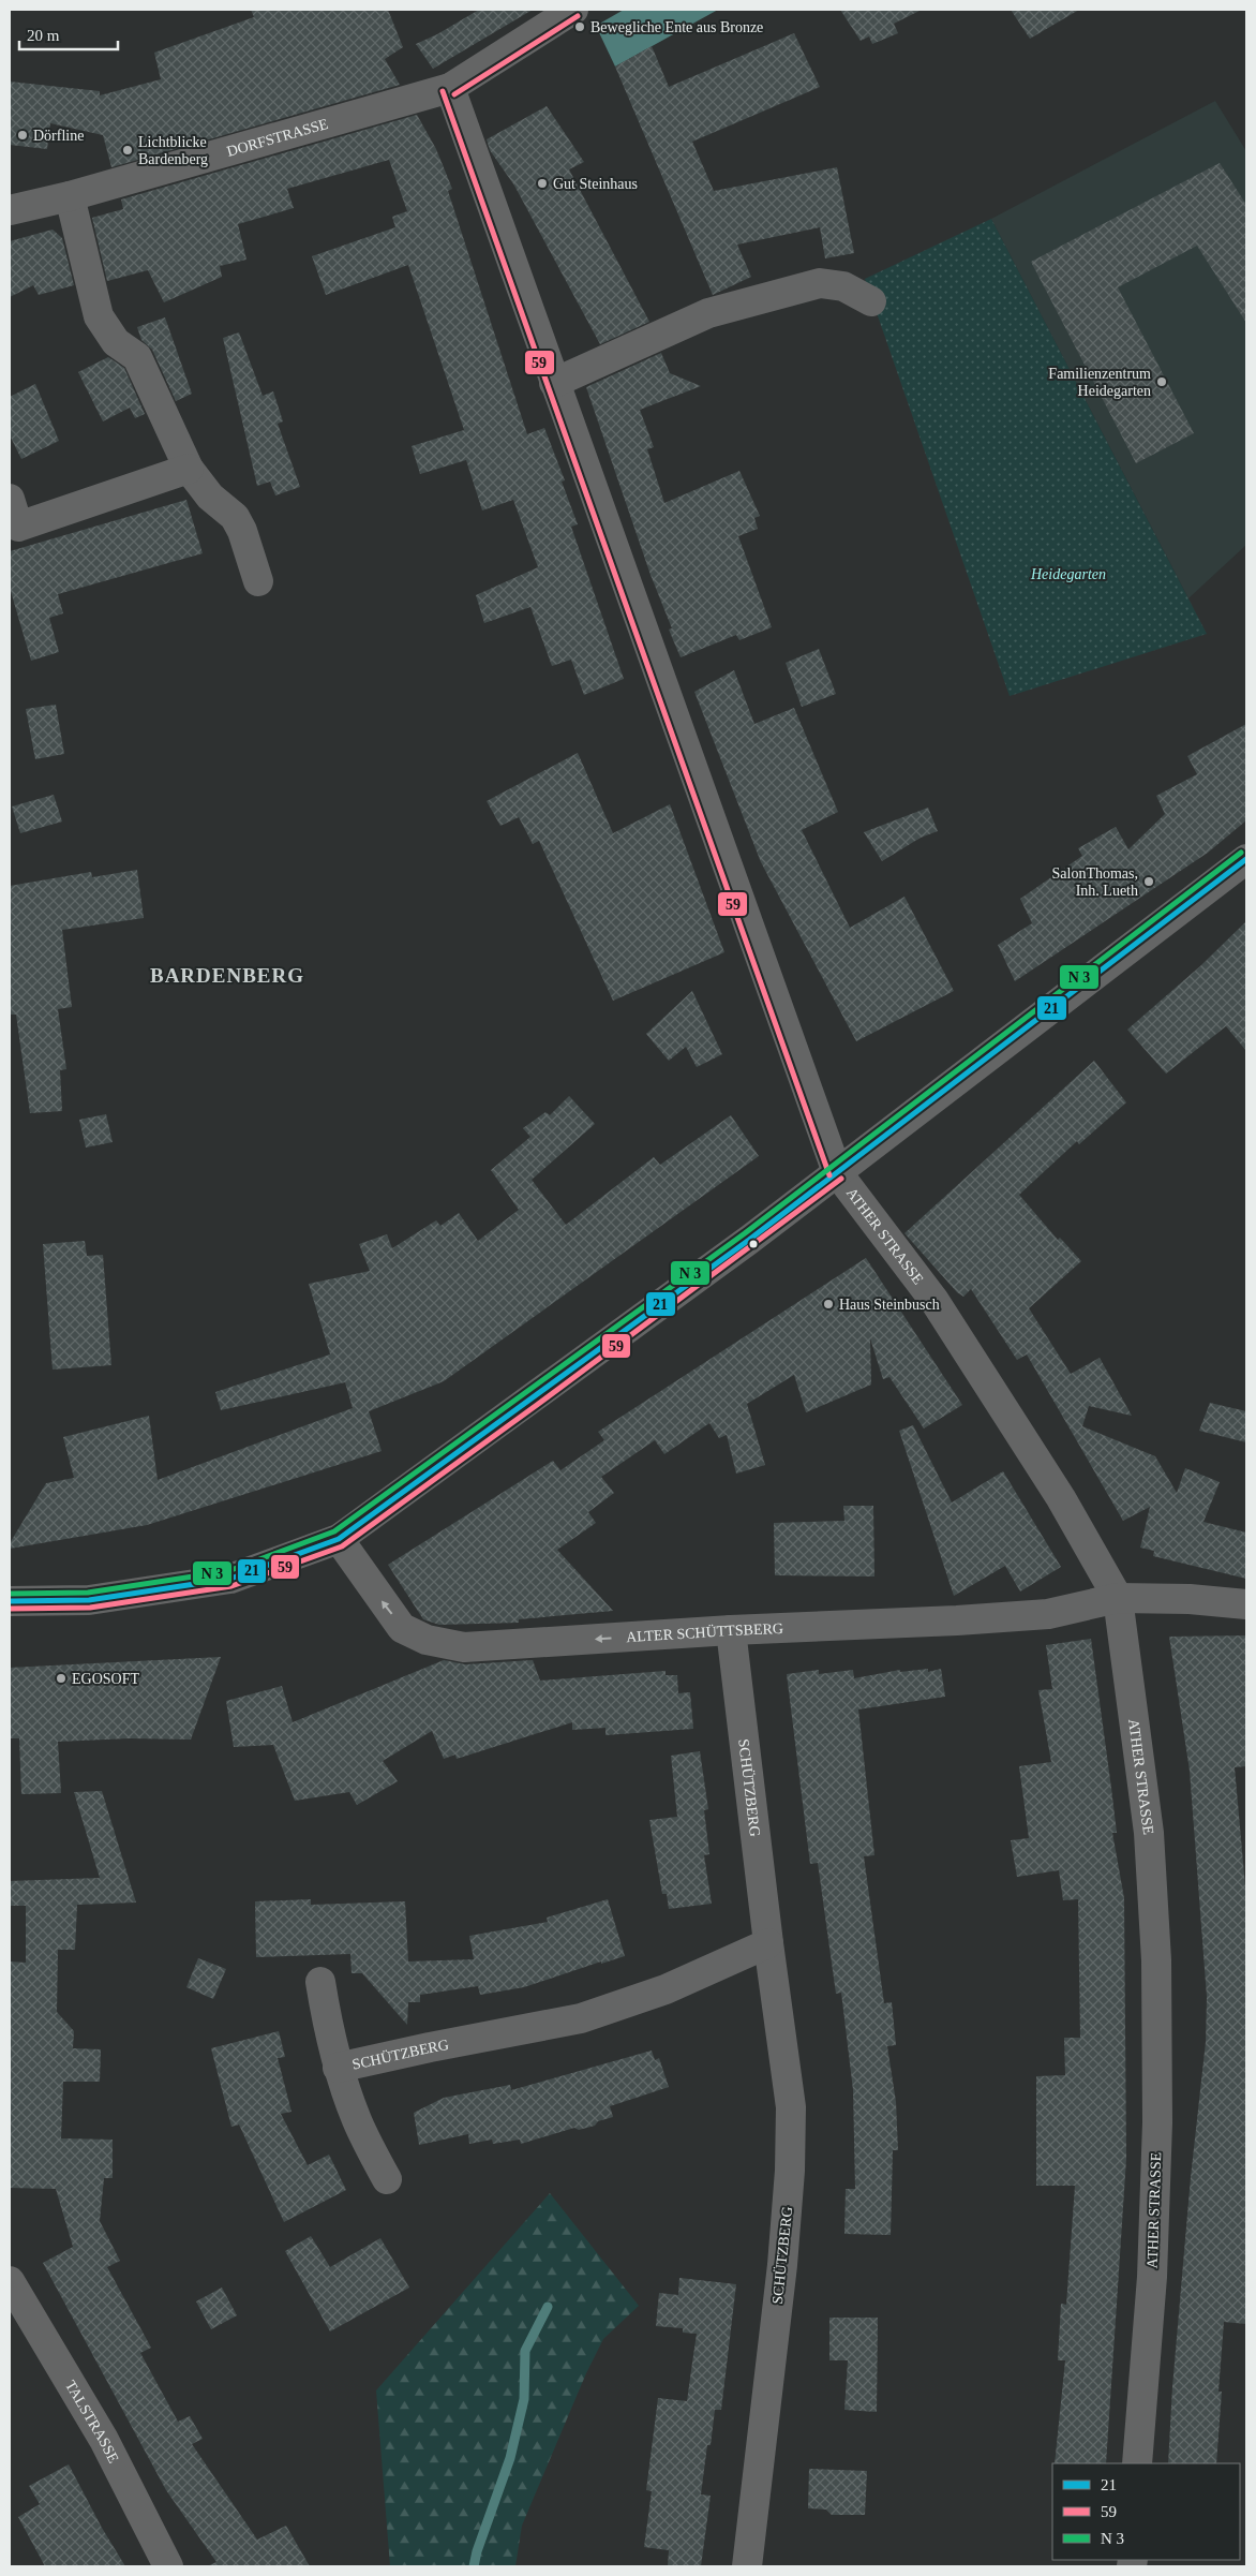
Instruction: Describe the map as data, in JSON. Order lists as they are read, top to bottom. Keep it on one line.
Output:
{"streets":{"street":["DORFSTRASSE","ATHER STRASSE","ALTER SCHÜTTSBERG","SCHÜTZBERG","TALSTRASSE"]},"crossings":[["DORFSTRASSE","ATHER STRASSE"],["ATHER STRASSE","ALTER SCHÜTTSBERG"],["ALTER SCHÜTTSBERG","SCHÜTZBERG"]],"one_way":["ALTER SCHÜTTSBERG"],"districts":["BARDENBERG"],"parks":["Heidegarten"],"places":["Bewegliche Ente aus Bronze","Dörfline","Lichtblicke Bardenberg","Gut Steinhaus","Familienzentrum Heidegarten","SalonThomas, Inh. Lueth","Haus Steinbusch","EGOSOFT"],"lines":["transit line 59","transit line 21"],"legend":["21","59","N 3"],"scale_bar":"20 m"}
